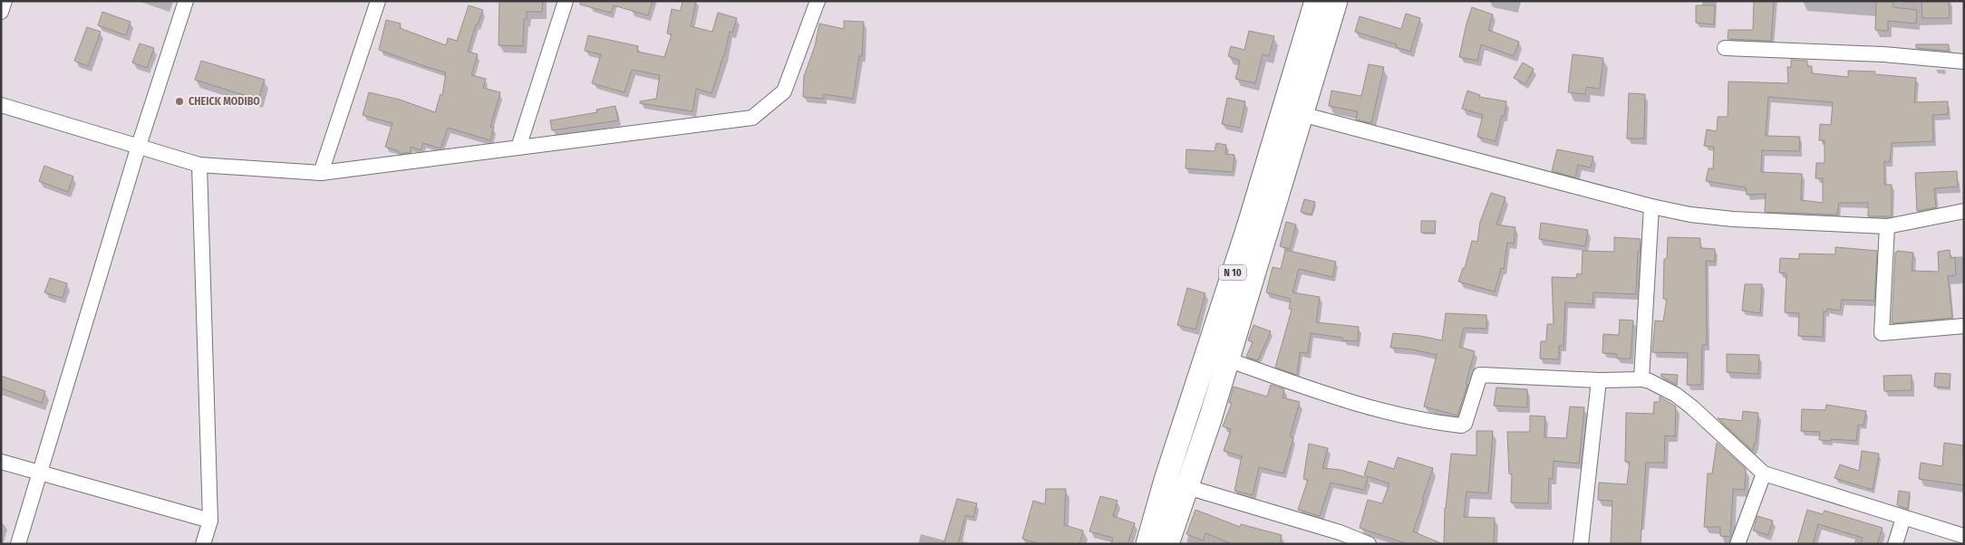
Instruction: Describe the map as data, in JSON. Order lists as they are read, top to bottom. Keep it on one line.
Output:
{"streets":{"main road":["N 10"]},"places":["CHEICK MODIBO"]}
